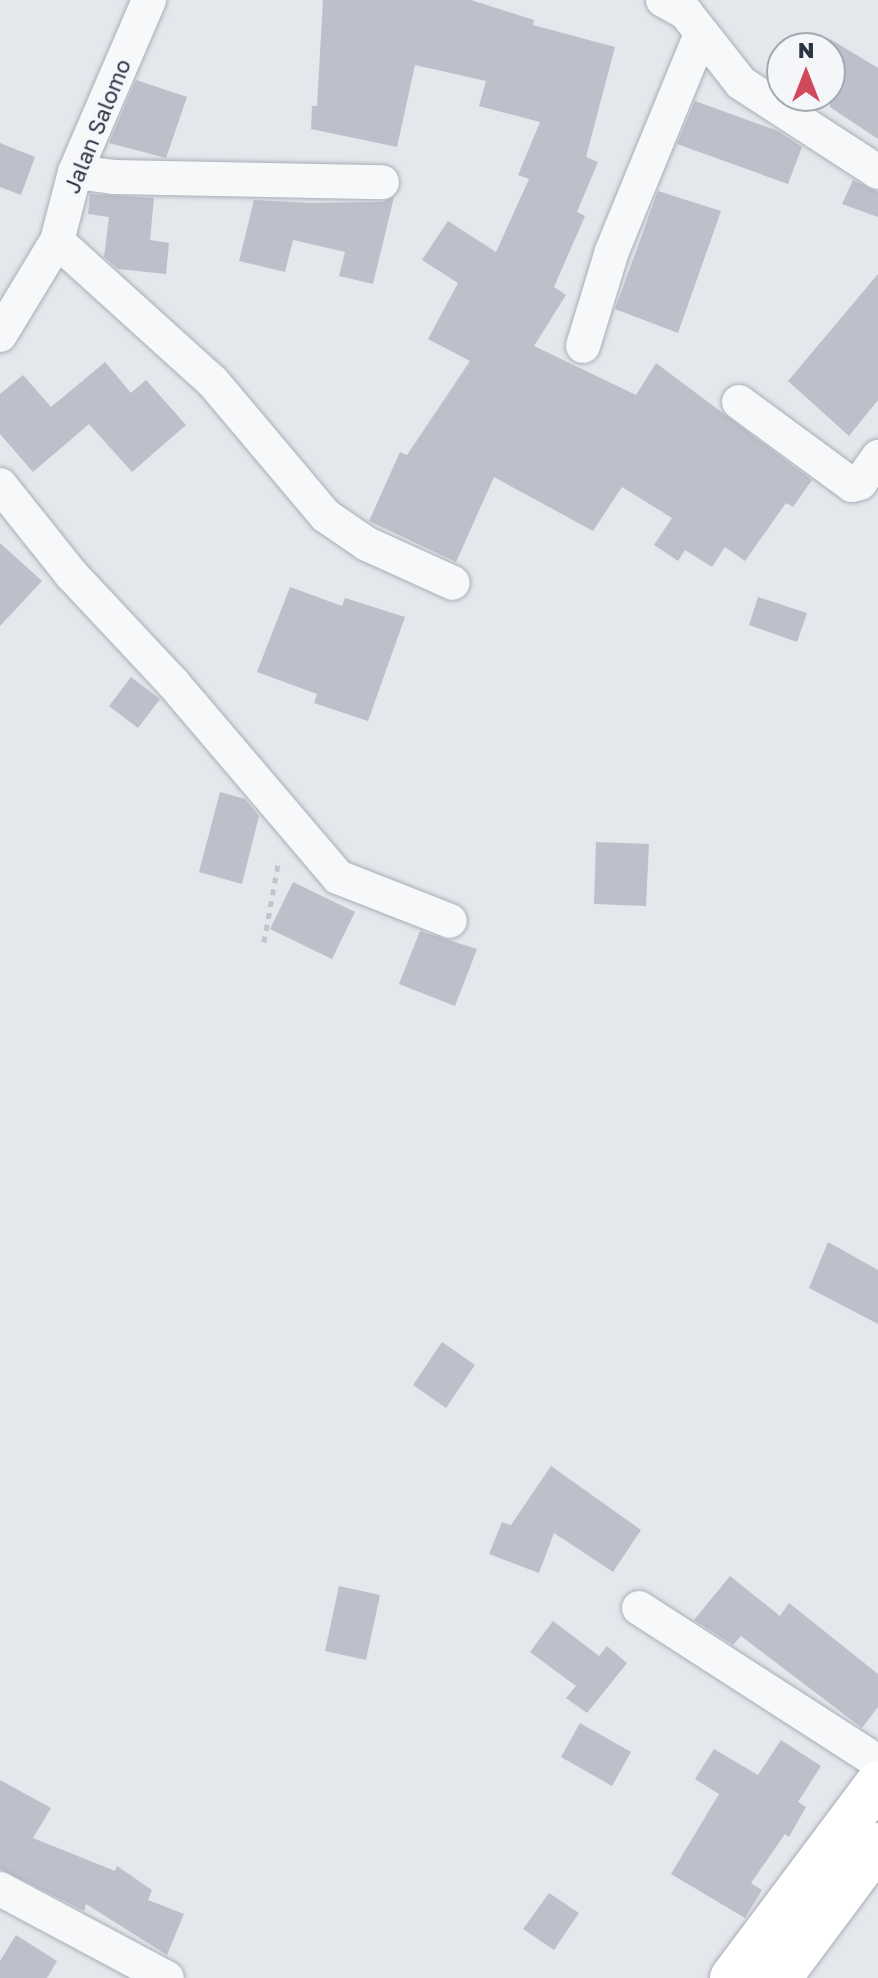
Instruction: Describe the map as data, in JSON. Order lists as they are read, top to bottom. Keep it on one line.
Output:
{"streets":{"street":["Jalan Salomo"]},"north":"top"}
